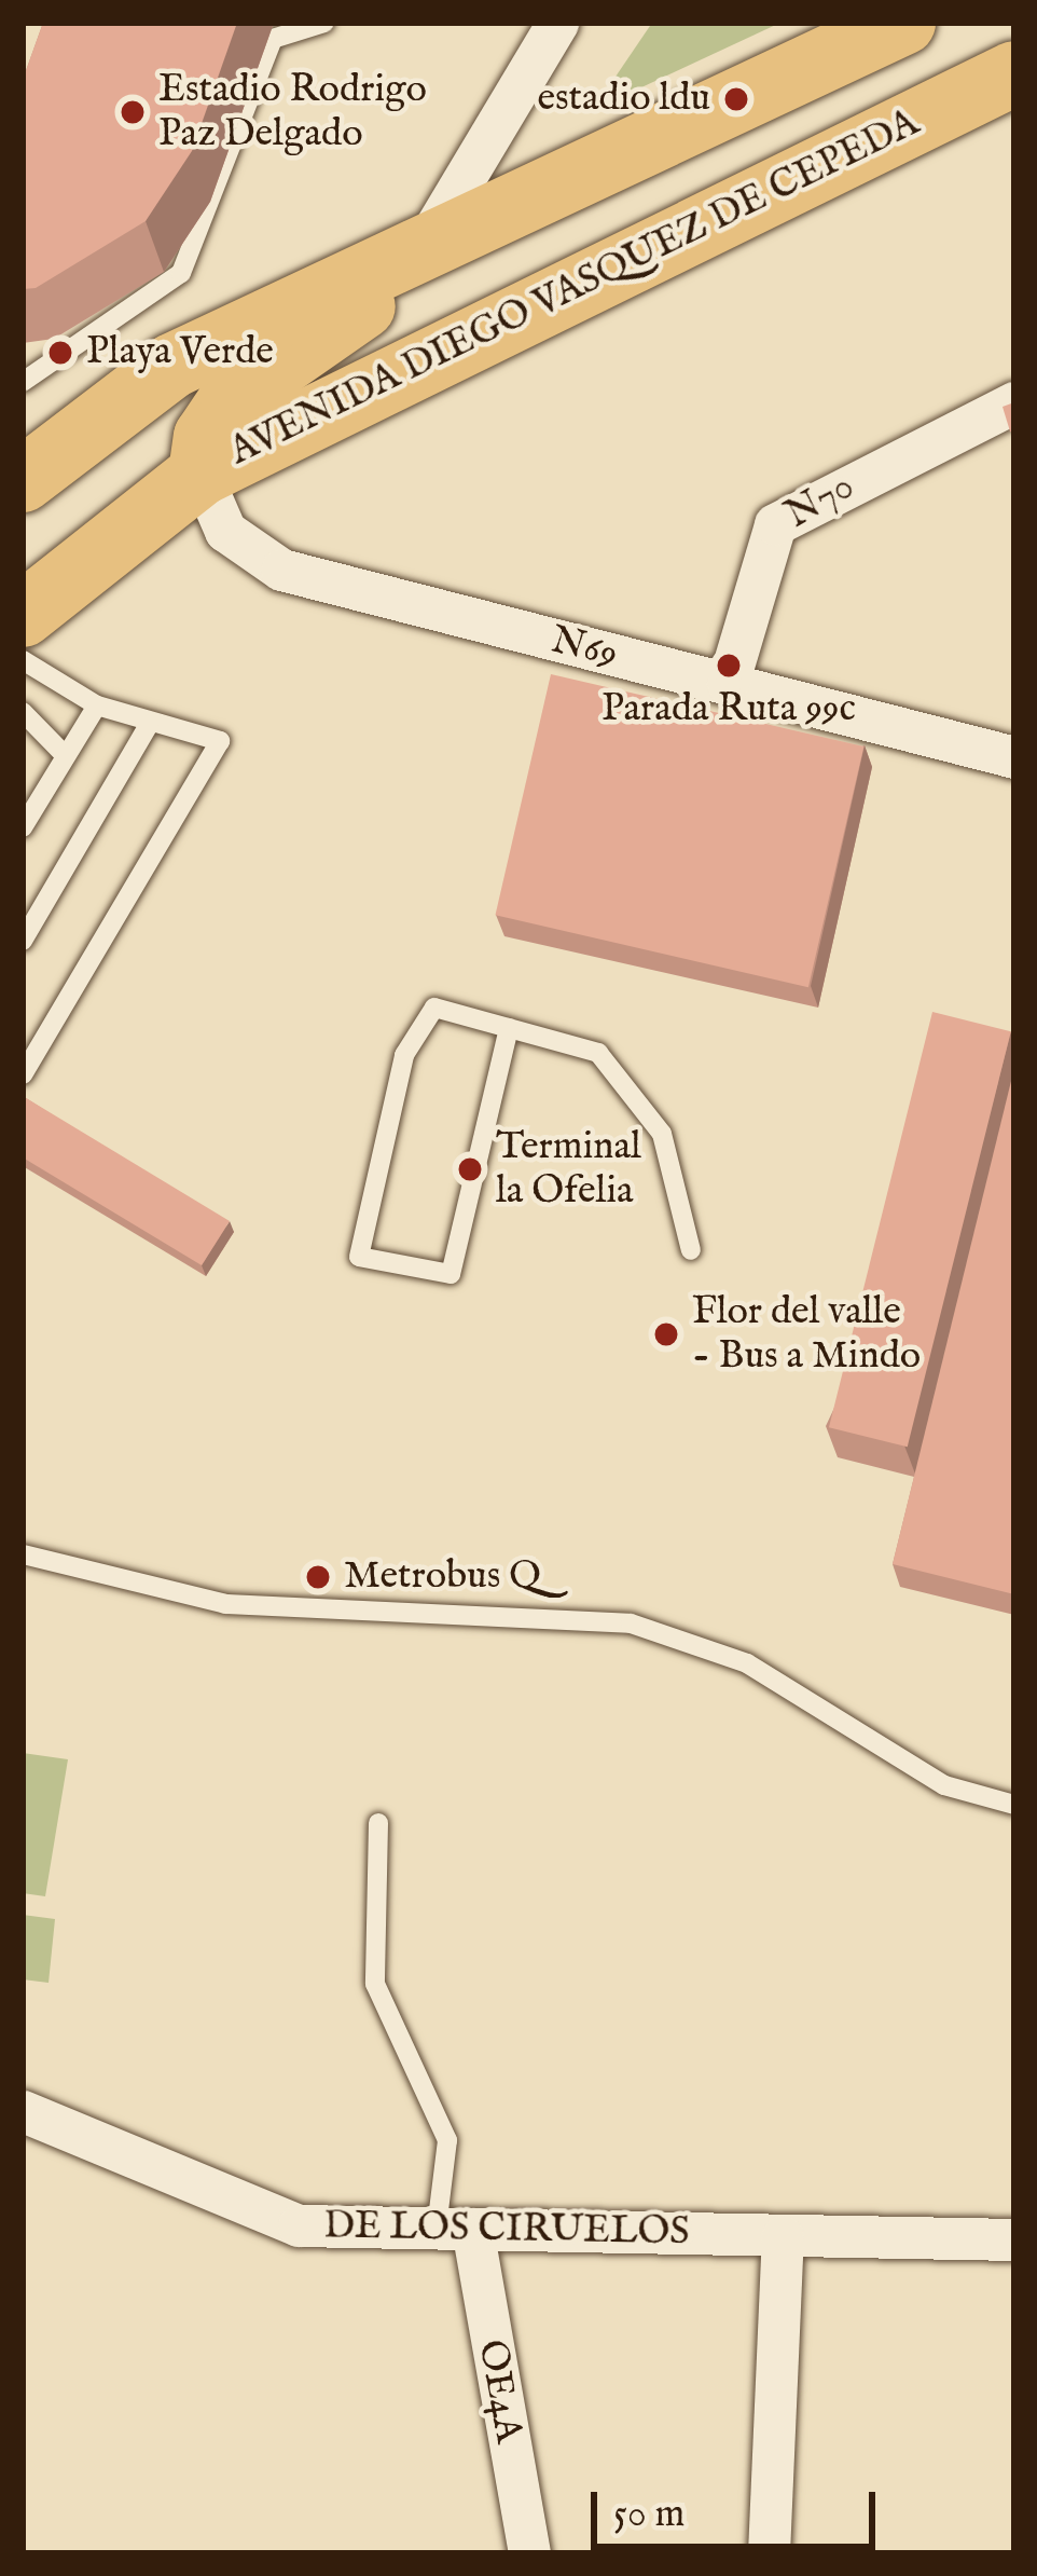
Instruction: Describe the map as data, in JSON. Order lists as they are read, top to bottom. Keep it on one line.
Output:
{"streets":{"main road":["AVENIDA DIEGO VASQUEZ DE CEPEDA"],"street":["N70","N69","DE LOS CIRUELOS","OE4A"]},"crossings":[["AVENIDA DIEGO VASQUEZ DE CEPEDA","N69"],["N70","N69"],["DE LOS CIRUELOS","OE4A"]],"places":["estadio ldu","Estadio Rodrigo Paz Delgado","Playa Verde","Parada Ruta 99c","Terminal la Ofelia","Flor del valle - Bus a Mindo","Metrobus Q"],"scale_bar":"50 m"}
